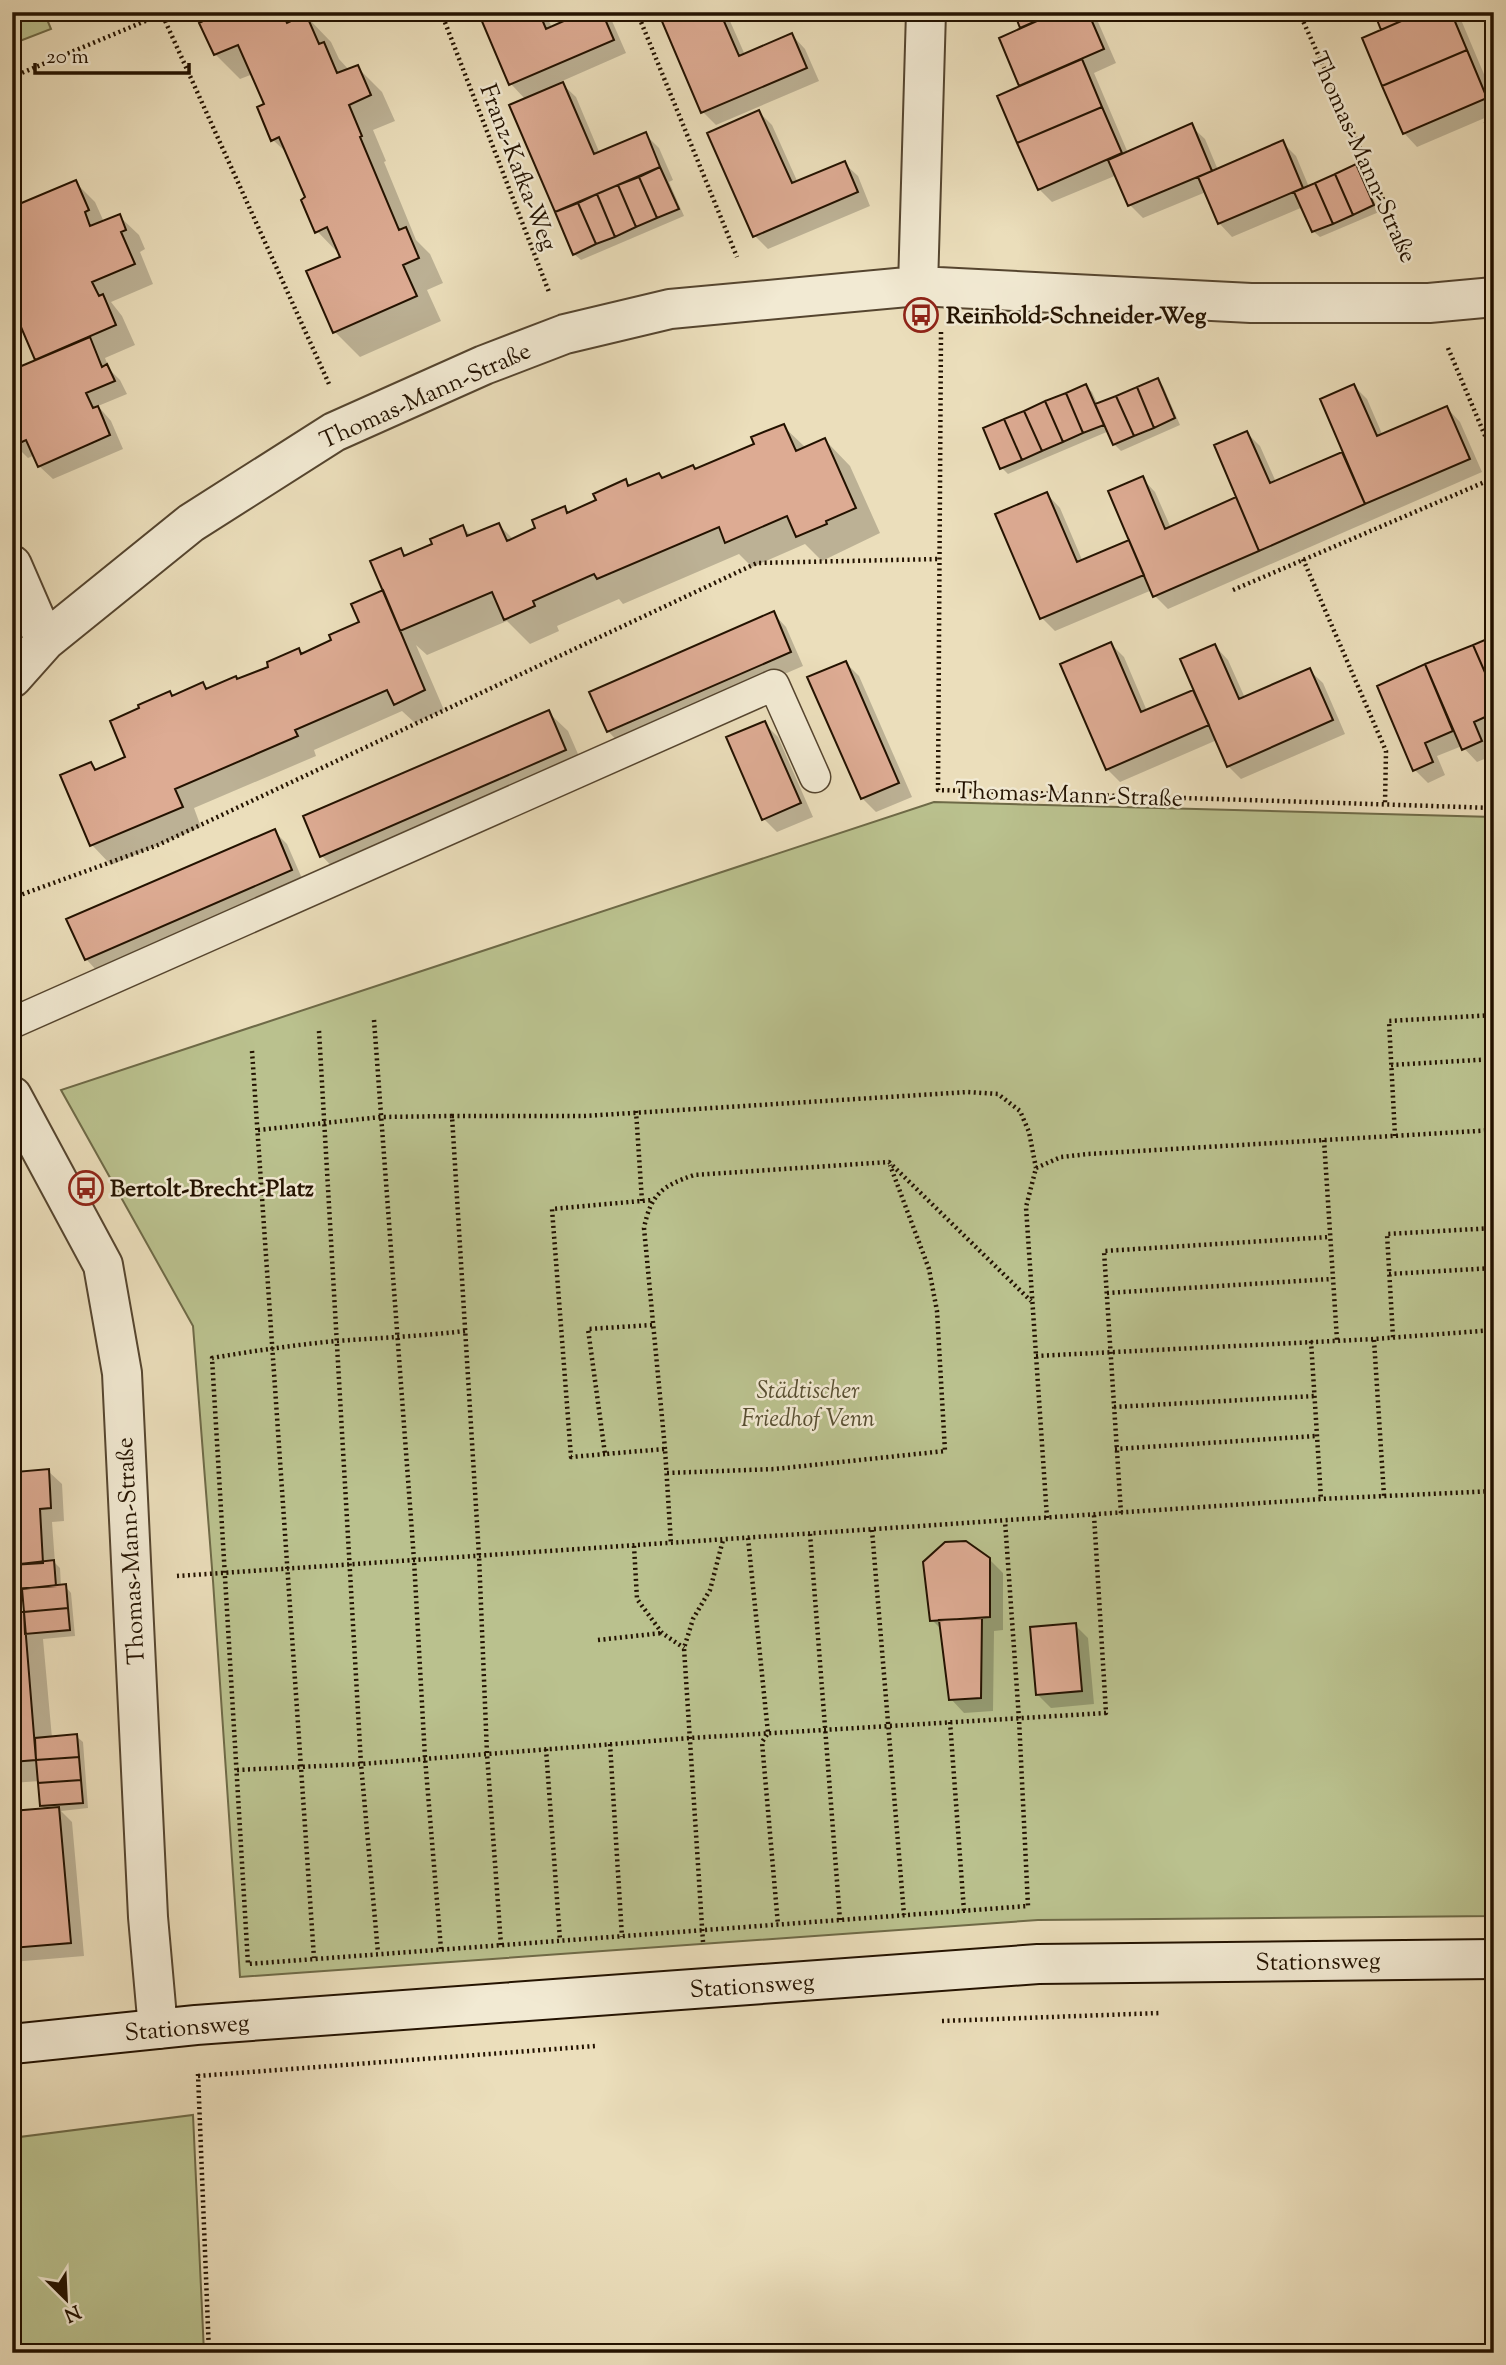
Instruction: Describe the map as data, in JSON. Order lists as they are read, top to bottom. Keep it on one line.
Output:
{"streets":{"street":["Thomas-Mann-Straße","Stationsweg"],"path":["Franz-Kafka-Weg"]},"crossings":[["Thomas-Mann-Straße","Franz-Kafka-Weg"],["Thomas-Mann-Straße","Stationsweg"]],"parks":["Städtischer Friedhof Venn"],"places":{"bus stop":["Reinhold-Schneider-Weg","Bertolt-Brecht-Platz"]},"scale_bar":"20 m","north":"bottom right"}
